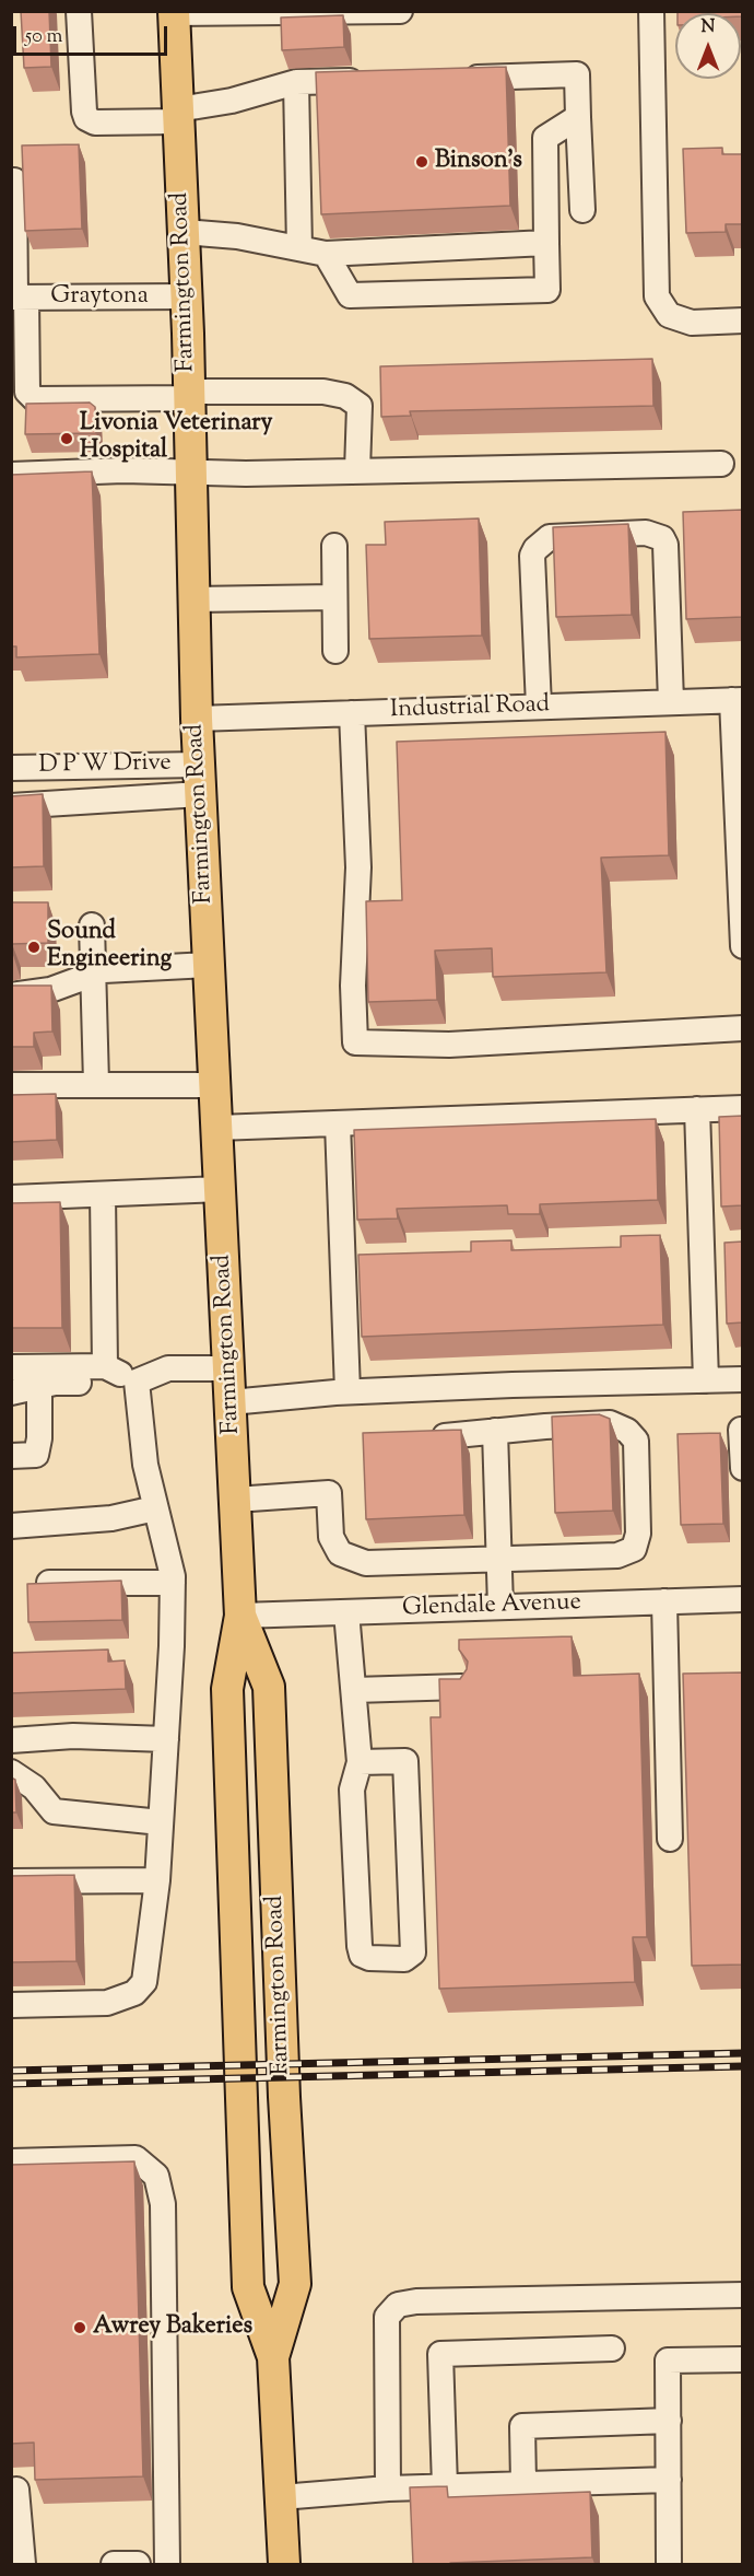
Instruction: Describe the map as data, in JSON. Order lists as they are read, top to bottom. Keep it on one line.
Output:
{"streets":{"main road":["Farmington Road"],"street":["Graytona","Industrial Road","D P W Drive","Glendale Avenue"]},"crossings":[["Farmington Road","Graytona"],["Farmington Road","Industrial Road"],["Farmington Road","D P W Drive"],["Farmington Road","Glendale Avenue"]],"places":["Binson's","Livonia Veterinary Hospital","Sound Engineering","Awrey Bakeries"],"scale_bar":"50 m","north":"top"}
